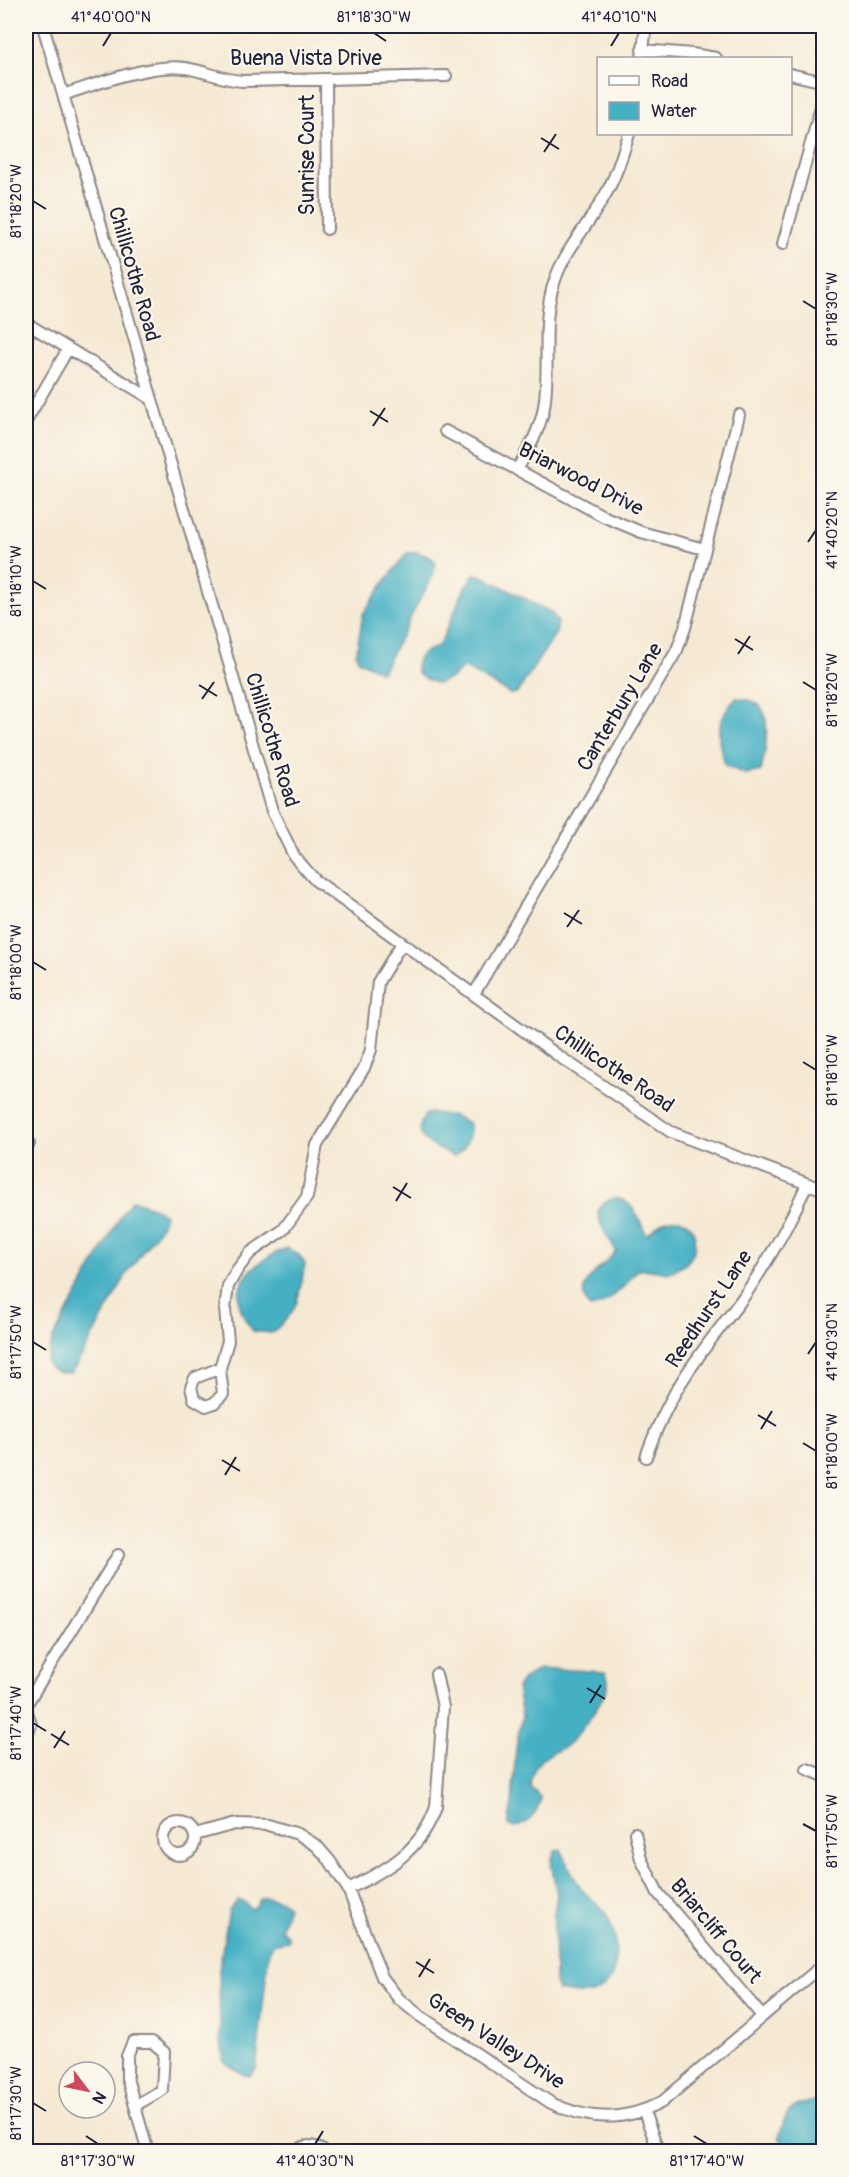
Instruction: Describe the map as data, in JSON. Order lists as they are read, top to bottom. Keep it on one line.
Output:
{"streets":{"street":["Buena Vista Drive","Sunrise Court","Chillicothe Road","Briarwood Drive","Canterbury Lane","Reedhurst Lane","Briarcliff Court","Green Valley Drive"]},"crossings":[["Buena Vista Drive","Sunrise Court"],["Buena Vista Drive","Chillicothe Road"],["Chillicothe Road","Canterbury Lane"],["Chillicothe Road","Reedhurst Lane"],["Briarwood Drive","Canterbury Lane"],["Briarcliff Court","Green Valley Drive"]],"legend":["Road","Water"],"north":"bottom right","coordinates":["41°40'00\"N","81°18'30\"W","41°40'10\"N","81°18'20\"W","41°40'20\"N","81°18'10\"W","81°18'00\"W","41°40'30\"N","81°17'50\"W","81°17'40\"W","81°17'30\"W"]}
